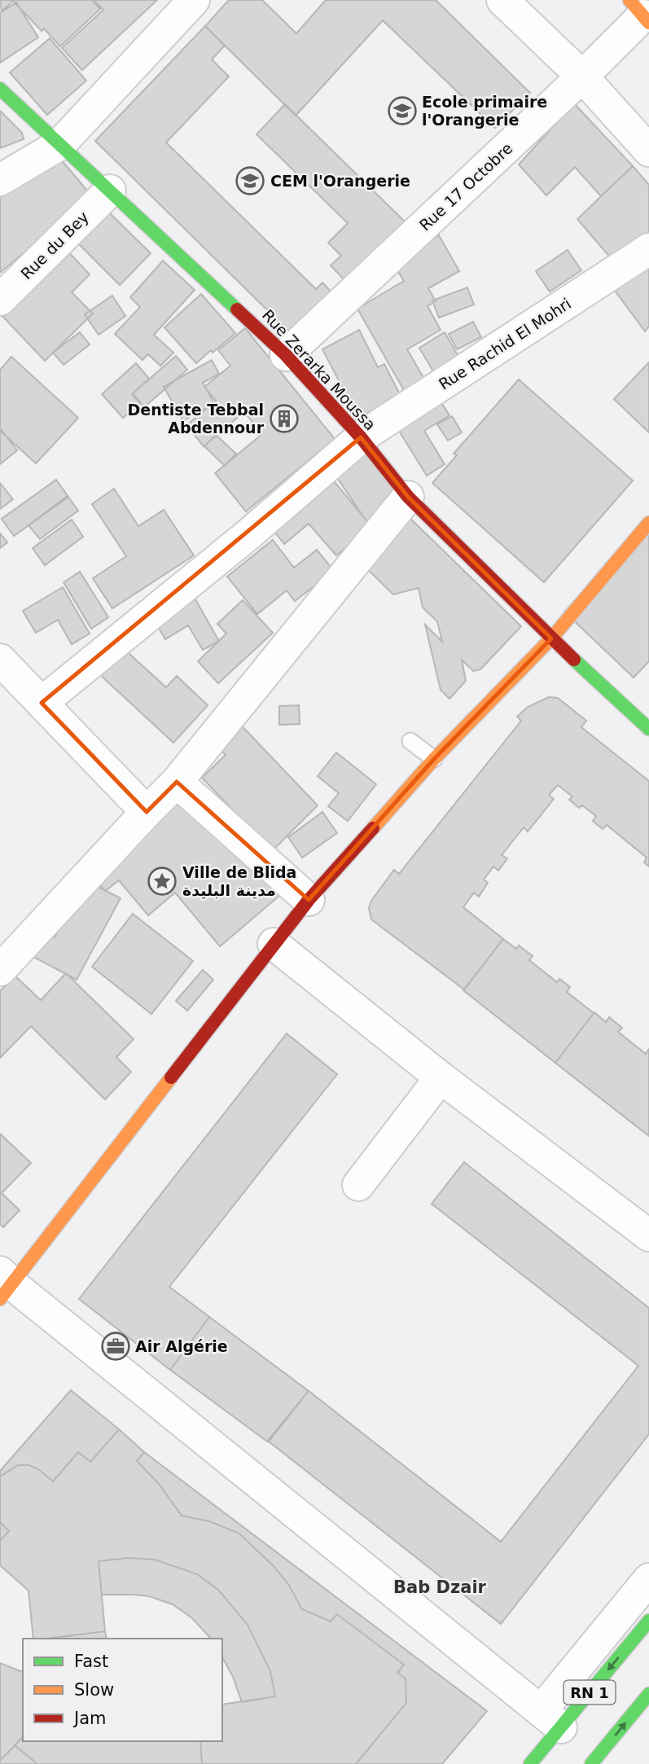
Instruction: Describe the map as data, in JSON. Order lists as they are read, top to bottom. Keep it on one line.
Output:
{"streets":{"street":["Rue 17 Octobre","Rue du Bey","Rue Rachid El Mohri","Rue Zerarka Moussa","RN 1"]},"crossings":[["Rue 17 Octobre","Rue Zerarka Moussa"],["Rue du Bey","Rue Zerarka Moussa"],["Rue Rachid El Mohri","Rue Zerarka Moussa"]],"districts":["Bab Dzair"],"places":{"school or university":["Ecole primaire l'Orangerie","CEM l'Orangerie"],"building":["Dentiste Tebbal Abdennour"],"place":["Ville de Blida مدينة البليدة"],"office":["Air Algérie"]},"legend":["Fast","Slow","Jam"]}
